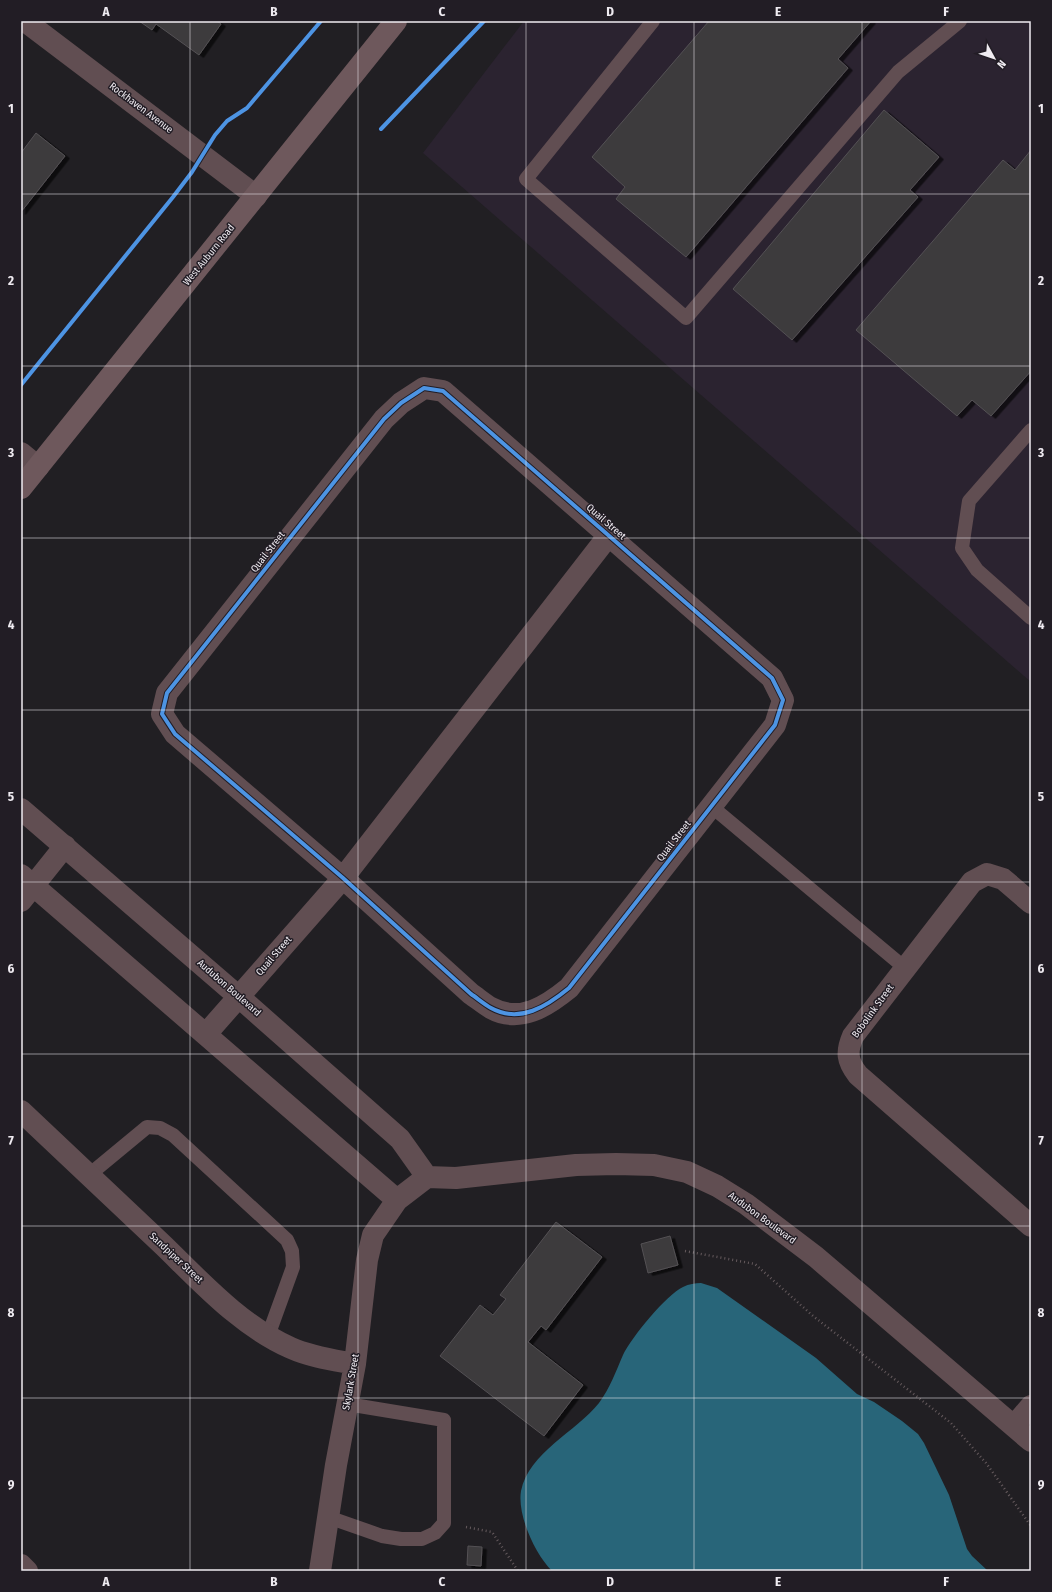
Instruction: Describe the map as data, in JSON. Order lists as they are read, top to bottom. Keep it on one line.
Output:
{"streets":{"main road":["West Auburn Road"],"street":["Rockhaven Avenue","Quail Street","Audubon Boulevard","Bobolink Street","Sandpiper Street","Skylark Street"]},"crossings":[["Rockhaven Avenue","West Auburn Road"],["Quail Street","Audubon Boulevard"],["Sandpiper Street","Skylark Street"]],"north":"bottom right","grid":{"columns":["A","B","C","D","E","F"],"rows":["1","2","3","4","5","6","7","8","9"]}}
